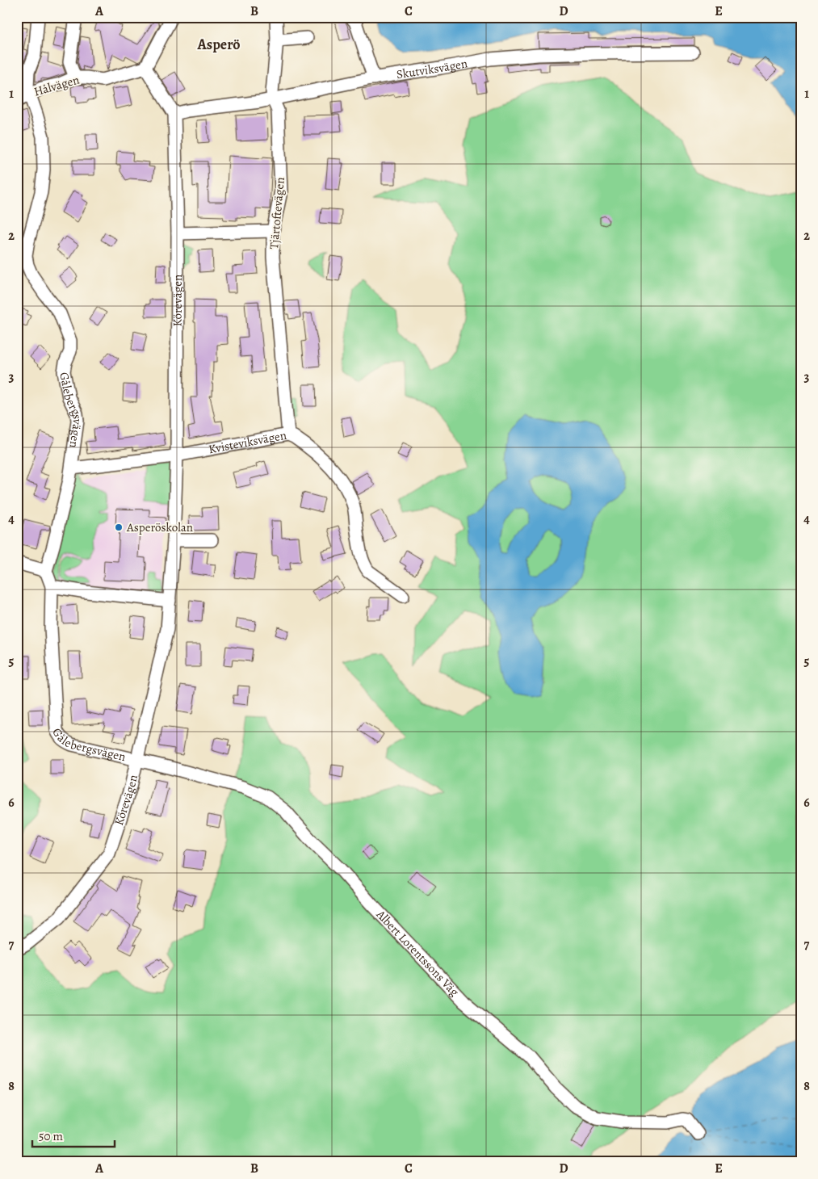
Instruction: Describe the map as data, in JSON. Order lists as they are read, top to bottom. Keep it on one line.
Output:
{"streets":{"street":["Skutviksvägen","Hålvägen","Tjärtoftevägen","Körevägen","Gålebergsvägen","Kvisteviksvägen","Albert Lorentssons Väg"]},"crossings":[["Skutviksvägen","Tjärtoftevägen"],["Skutviksvägen","Körevägen"],["Hålvägen","Gålebergsvägen"],["Tjärtoftevägen","Kvisteviksvägen"],["Körevägen","Gålebergsvägen"],["Körevägen","Kvisteviksvägen"],["Körevägen","Albert Lorentssons Väg"],["Gålebergsvägen","Kvisteviksvägen"],["Gålebergsvägen","Albert Lorentssons Väg"]],"districts":["Asperö"],"places":["Asperöskolan"],"scale_bar":"50 m","grid":{"columns":["A","B","C","D","E"],"rows":["1","2","3","4","5","6","7","8"]}}
